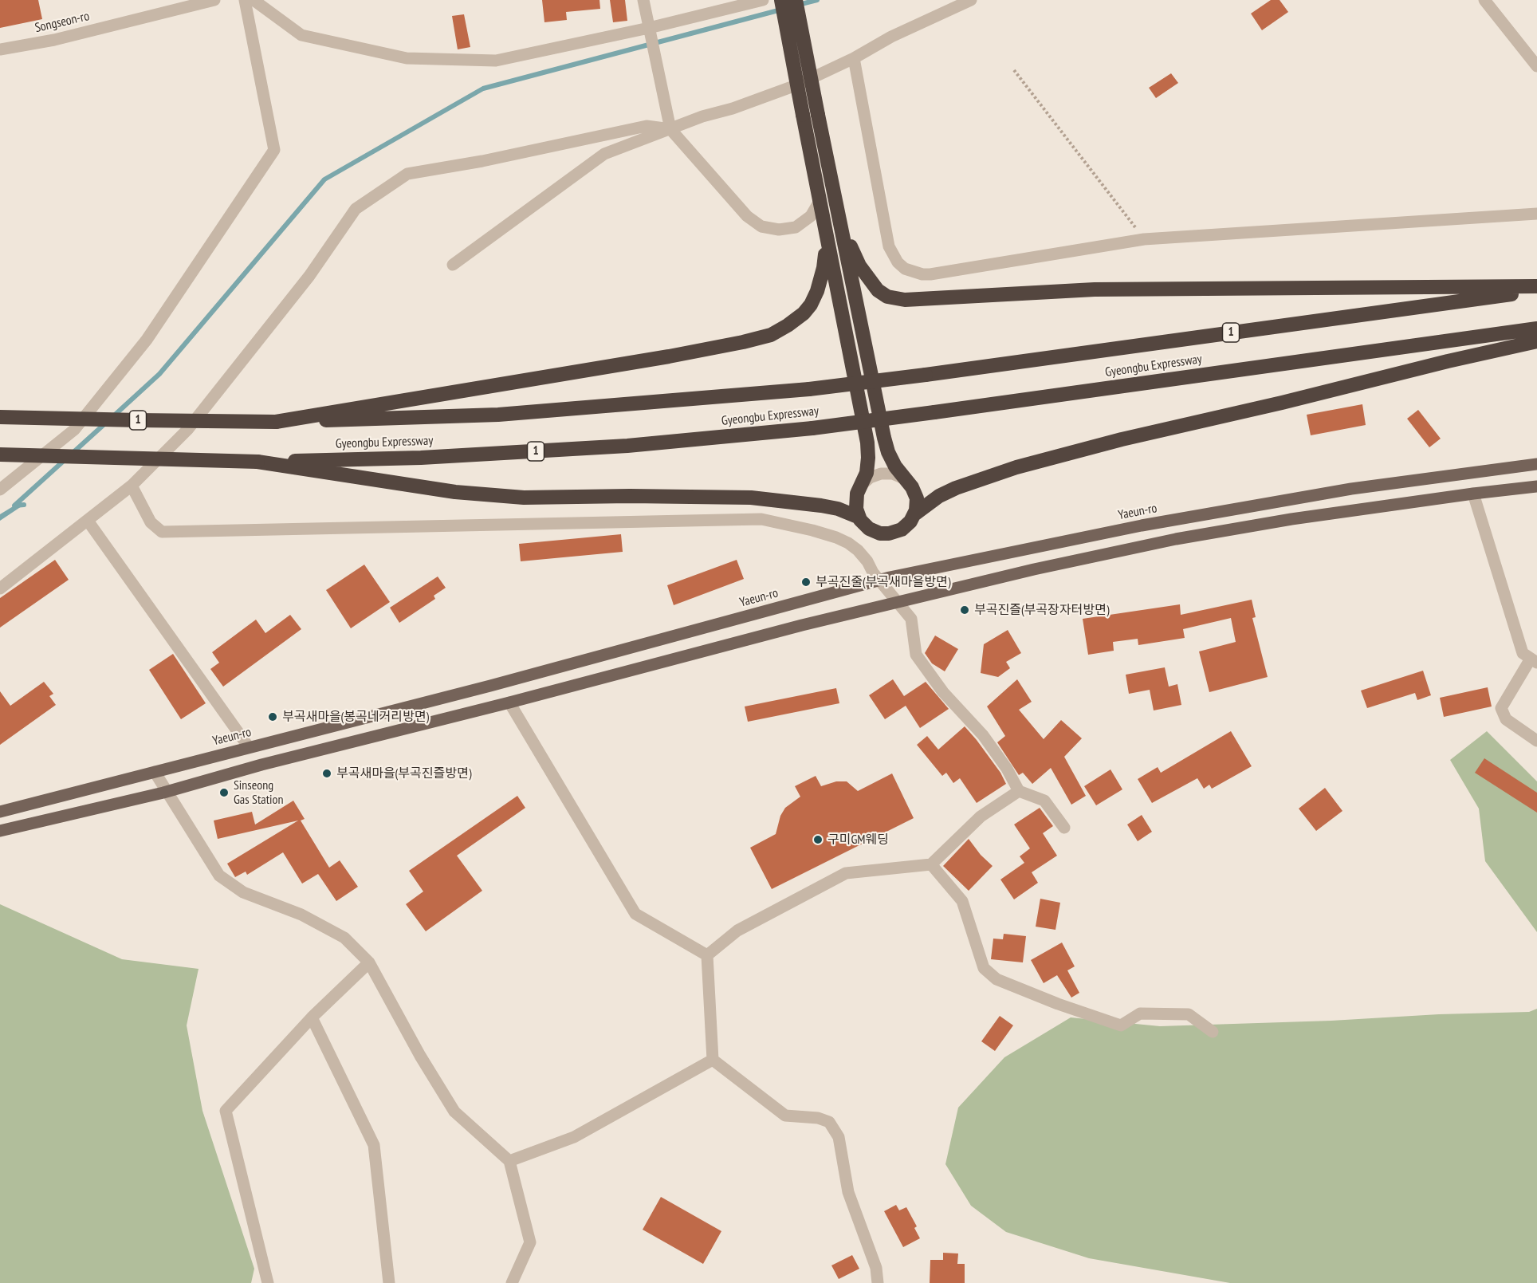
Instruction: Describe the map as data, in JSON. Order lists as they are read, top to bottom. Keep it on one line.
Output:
{"streets":{"highway":["1","Gyeongbu Expressway"],"main road":["Yaeun-ro"],"street":["Songseon-ro"]},"places":["부곡진줄(부곡새마을방면)","부곡진즐(부곡장자터방면)","부곡새마을(봉곡네거리방면)","부곡새마을(부곡진즐방면)","Sinseong Gas Station","구미GM웨딩"]}
